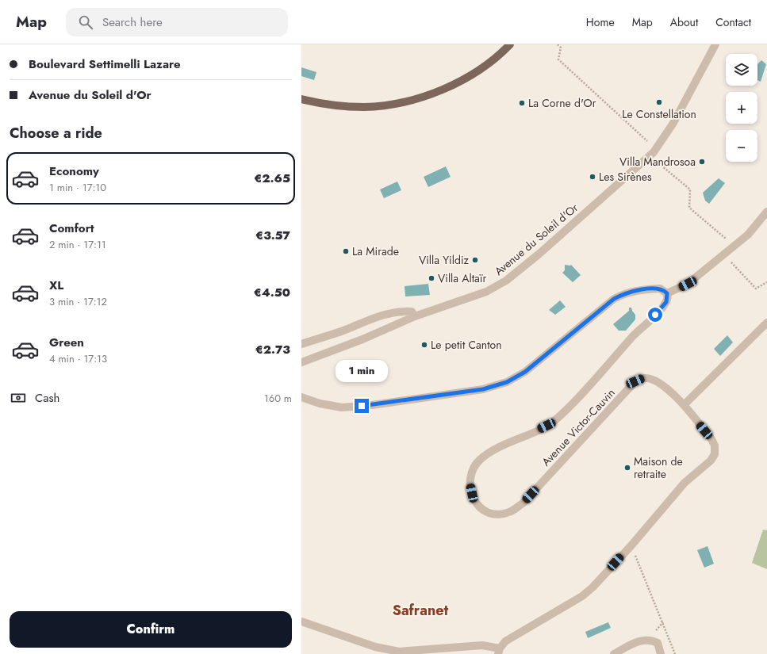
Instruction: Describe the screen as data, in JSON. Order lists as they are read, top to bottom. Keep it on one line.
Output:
{"streets":{"street":["Avenue du Soleil d'Or","Avenue Victor-Cauvin"]},"districts":["Safranet"],"places":["Le Constellation","La Corne d'Or","Villa Mandrosoa","Les Sirènes","La Mirade","Villa Yildiz","Villa Altaïr","Le petit Canton","Maison de retraite"],"page":{"header":"Map","search":"Search here","nav":["Home","Map","About","Contact"],"banner":["Boulevard Settimelli Lazare","Avenue du Soleil d'Or"],"map_buttons":["+","−"],"heading":"Choose a ride","list":[{"name":"Economy","note":"1 min · 17:10","value":"€2.65"},{"name":"Comfort","note":"2 min · 17:11","value":"€3.57"},{"name":"XL","note":"3 min · 17:12","value":"€4.50"},{"name":"Green","note":"4 min · 17:13","value":"€2.73"}],"bubble":"1 min","pay":["Cash","160 m"],"buttons":"Confirm"}}
